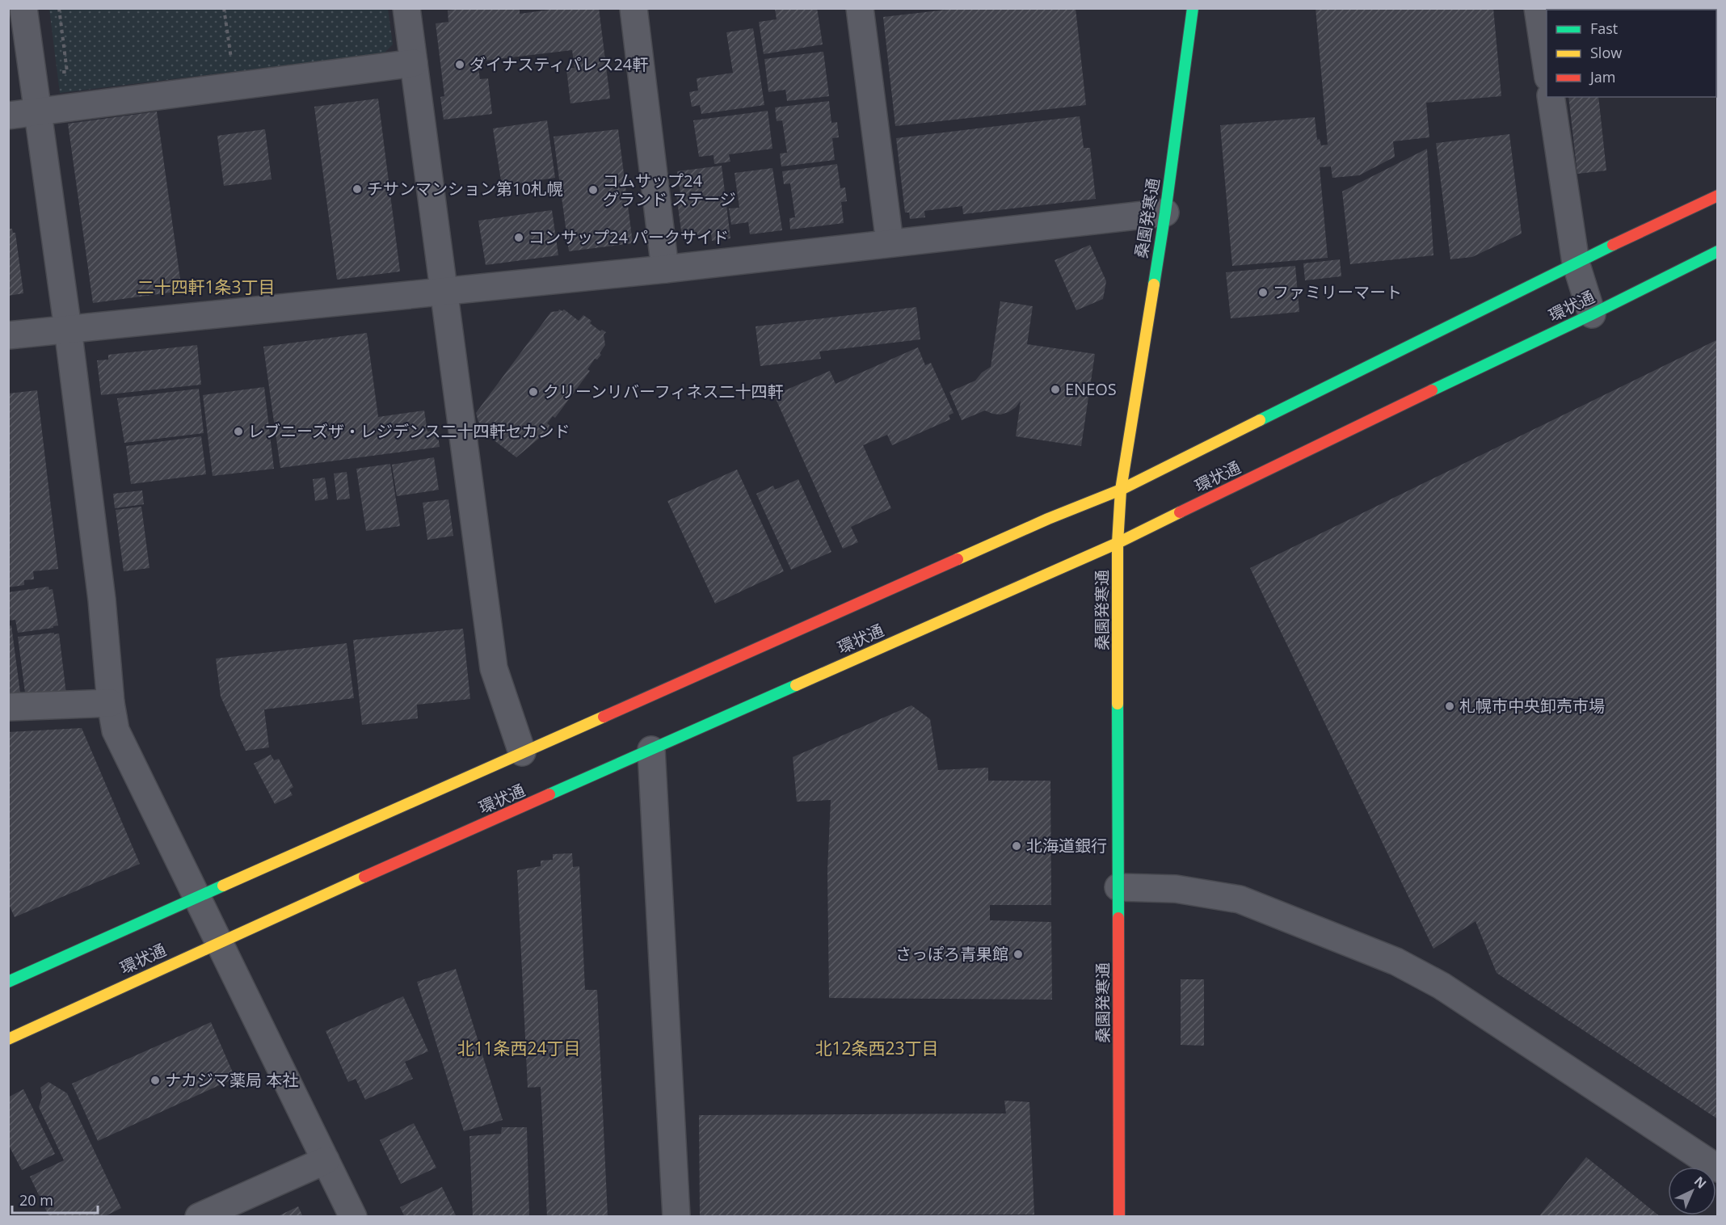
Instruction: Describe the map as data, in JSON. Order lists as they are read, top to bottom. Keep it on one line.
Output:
{"streets":{"street":["桑園発寒通","環状通"]},"crossings":[["桑園発寒通","環状通"]],"districts":["二十四軒1条3丁目","北11条西24丁目","北12条西23丁目"],"places":["ダイナスティパレス24軒","チサンマンション第10札幌","コムサップ24 グランド ステージ","コンサップ24 パークサイド","ファミリーマート","ENEOS","クリーンリバーフィネス二十四軒","レブニーズザ・レジデンス二十四軒セカンド","札幌市中央卸売市場","北海道銀行","さっぽろ青果館","ナカジマ薬局 本社"],"legend":["Fast","Slow","Jam"],"scale_bar":"20 m","north":"top right"}
